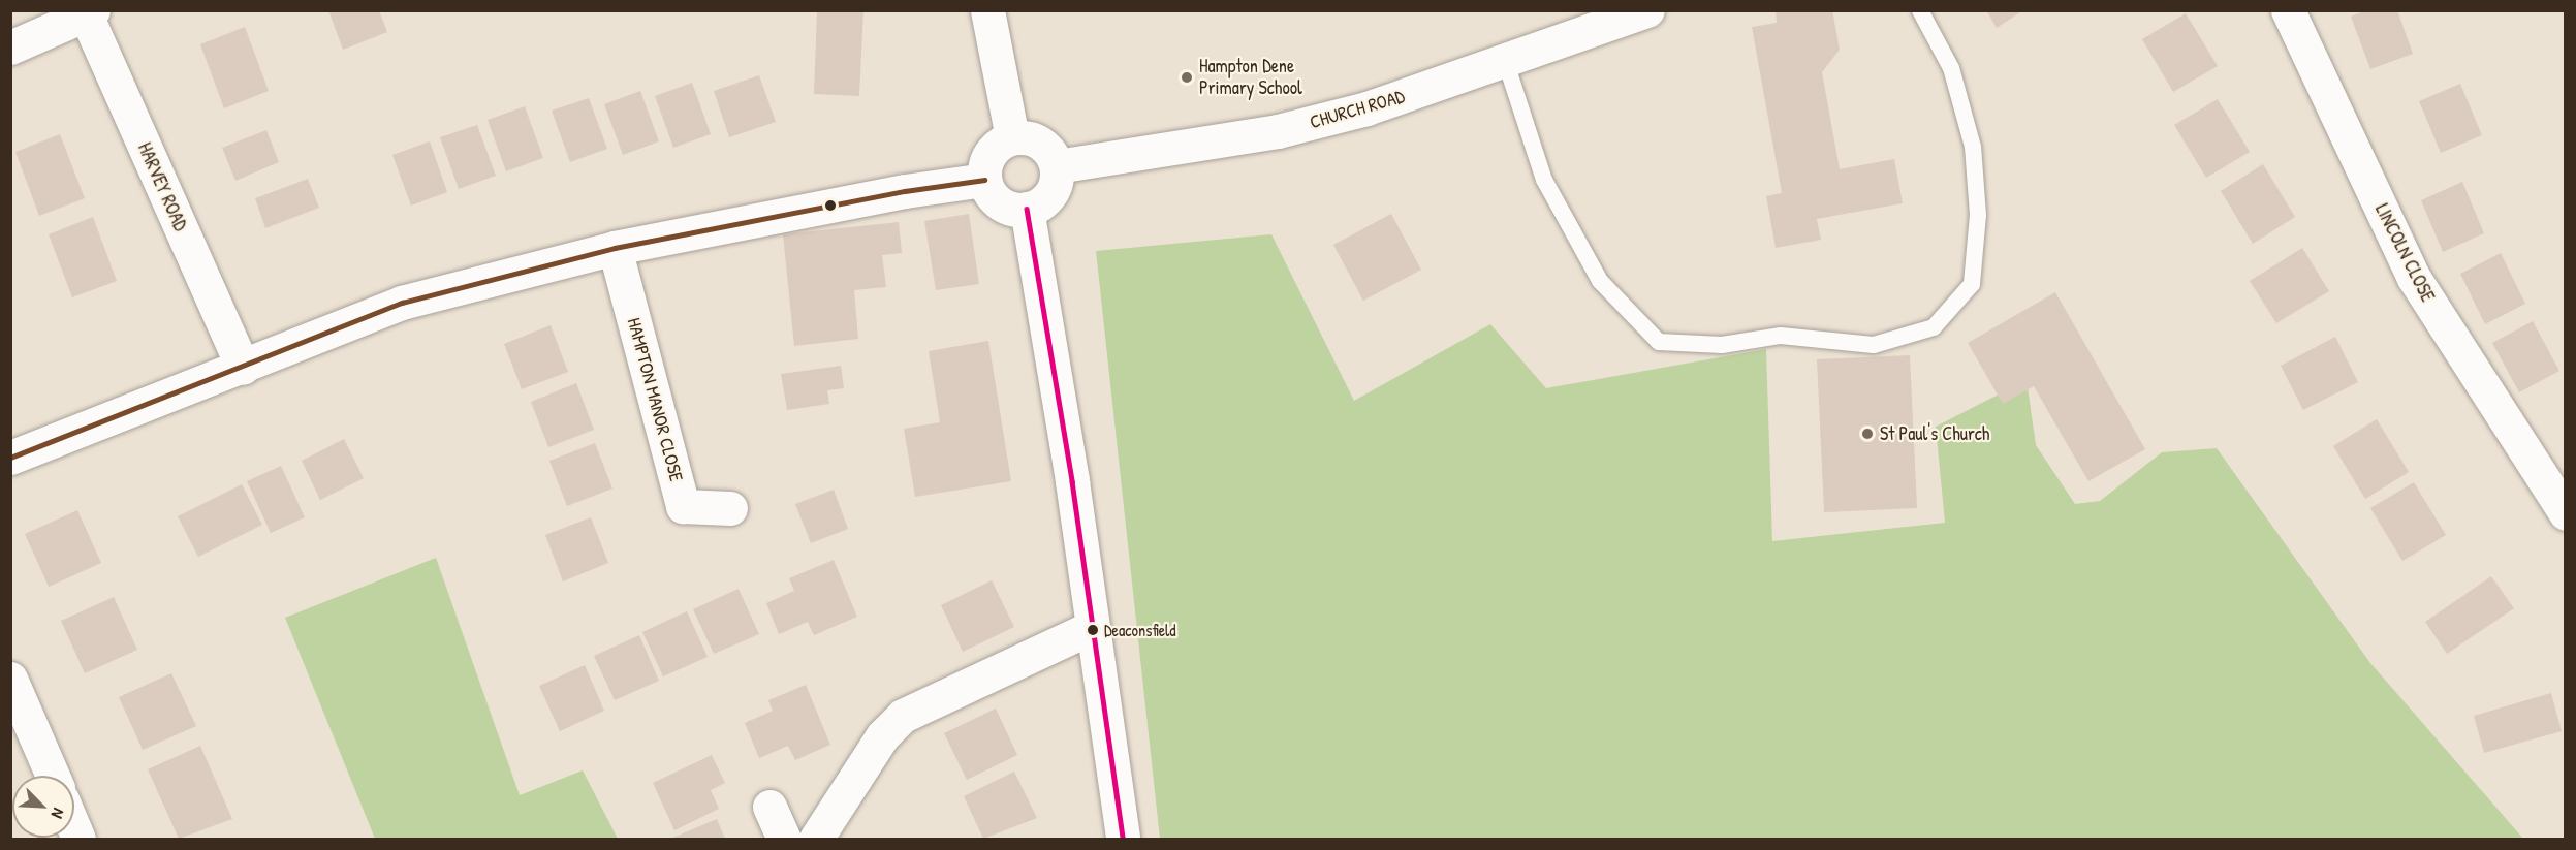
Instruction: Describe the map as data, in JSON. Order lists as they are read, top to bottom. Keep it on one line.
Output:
{"streets":{"street":["CHURCH ROAD","HARVEY ROAD","LINCOLN CLOSE","HAMPTON MANOR CLOSE"]},"places":["Hampton Dene Primary School","St Paul's Church","Deaconsfield"],"north":"bottom right"}
